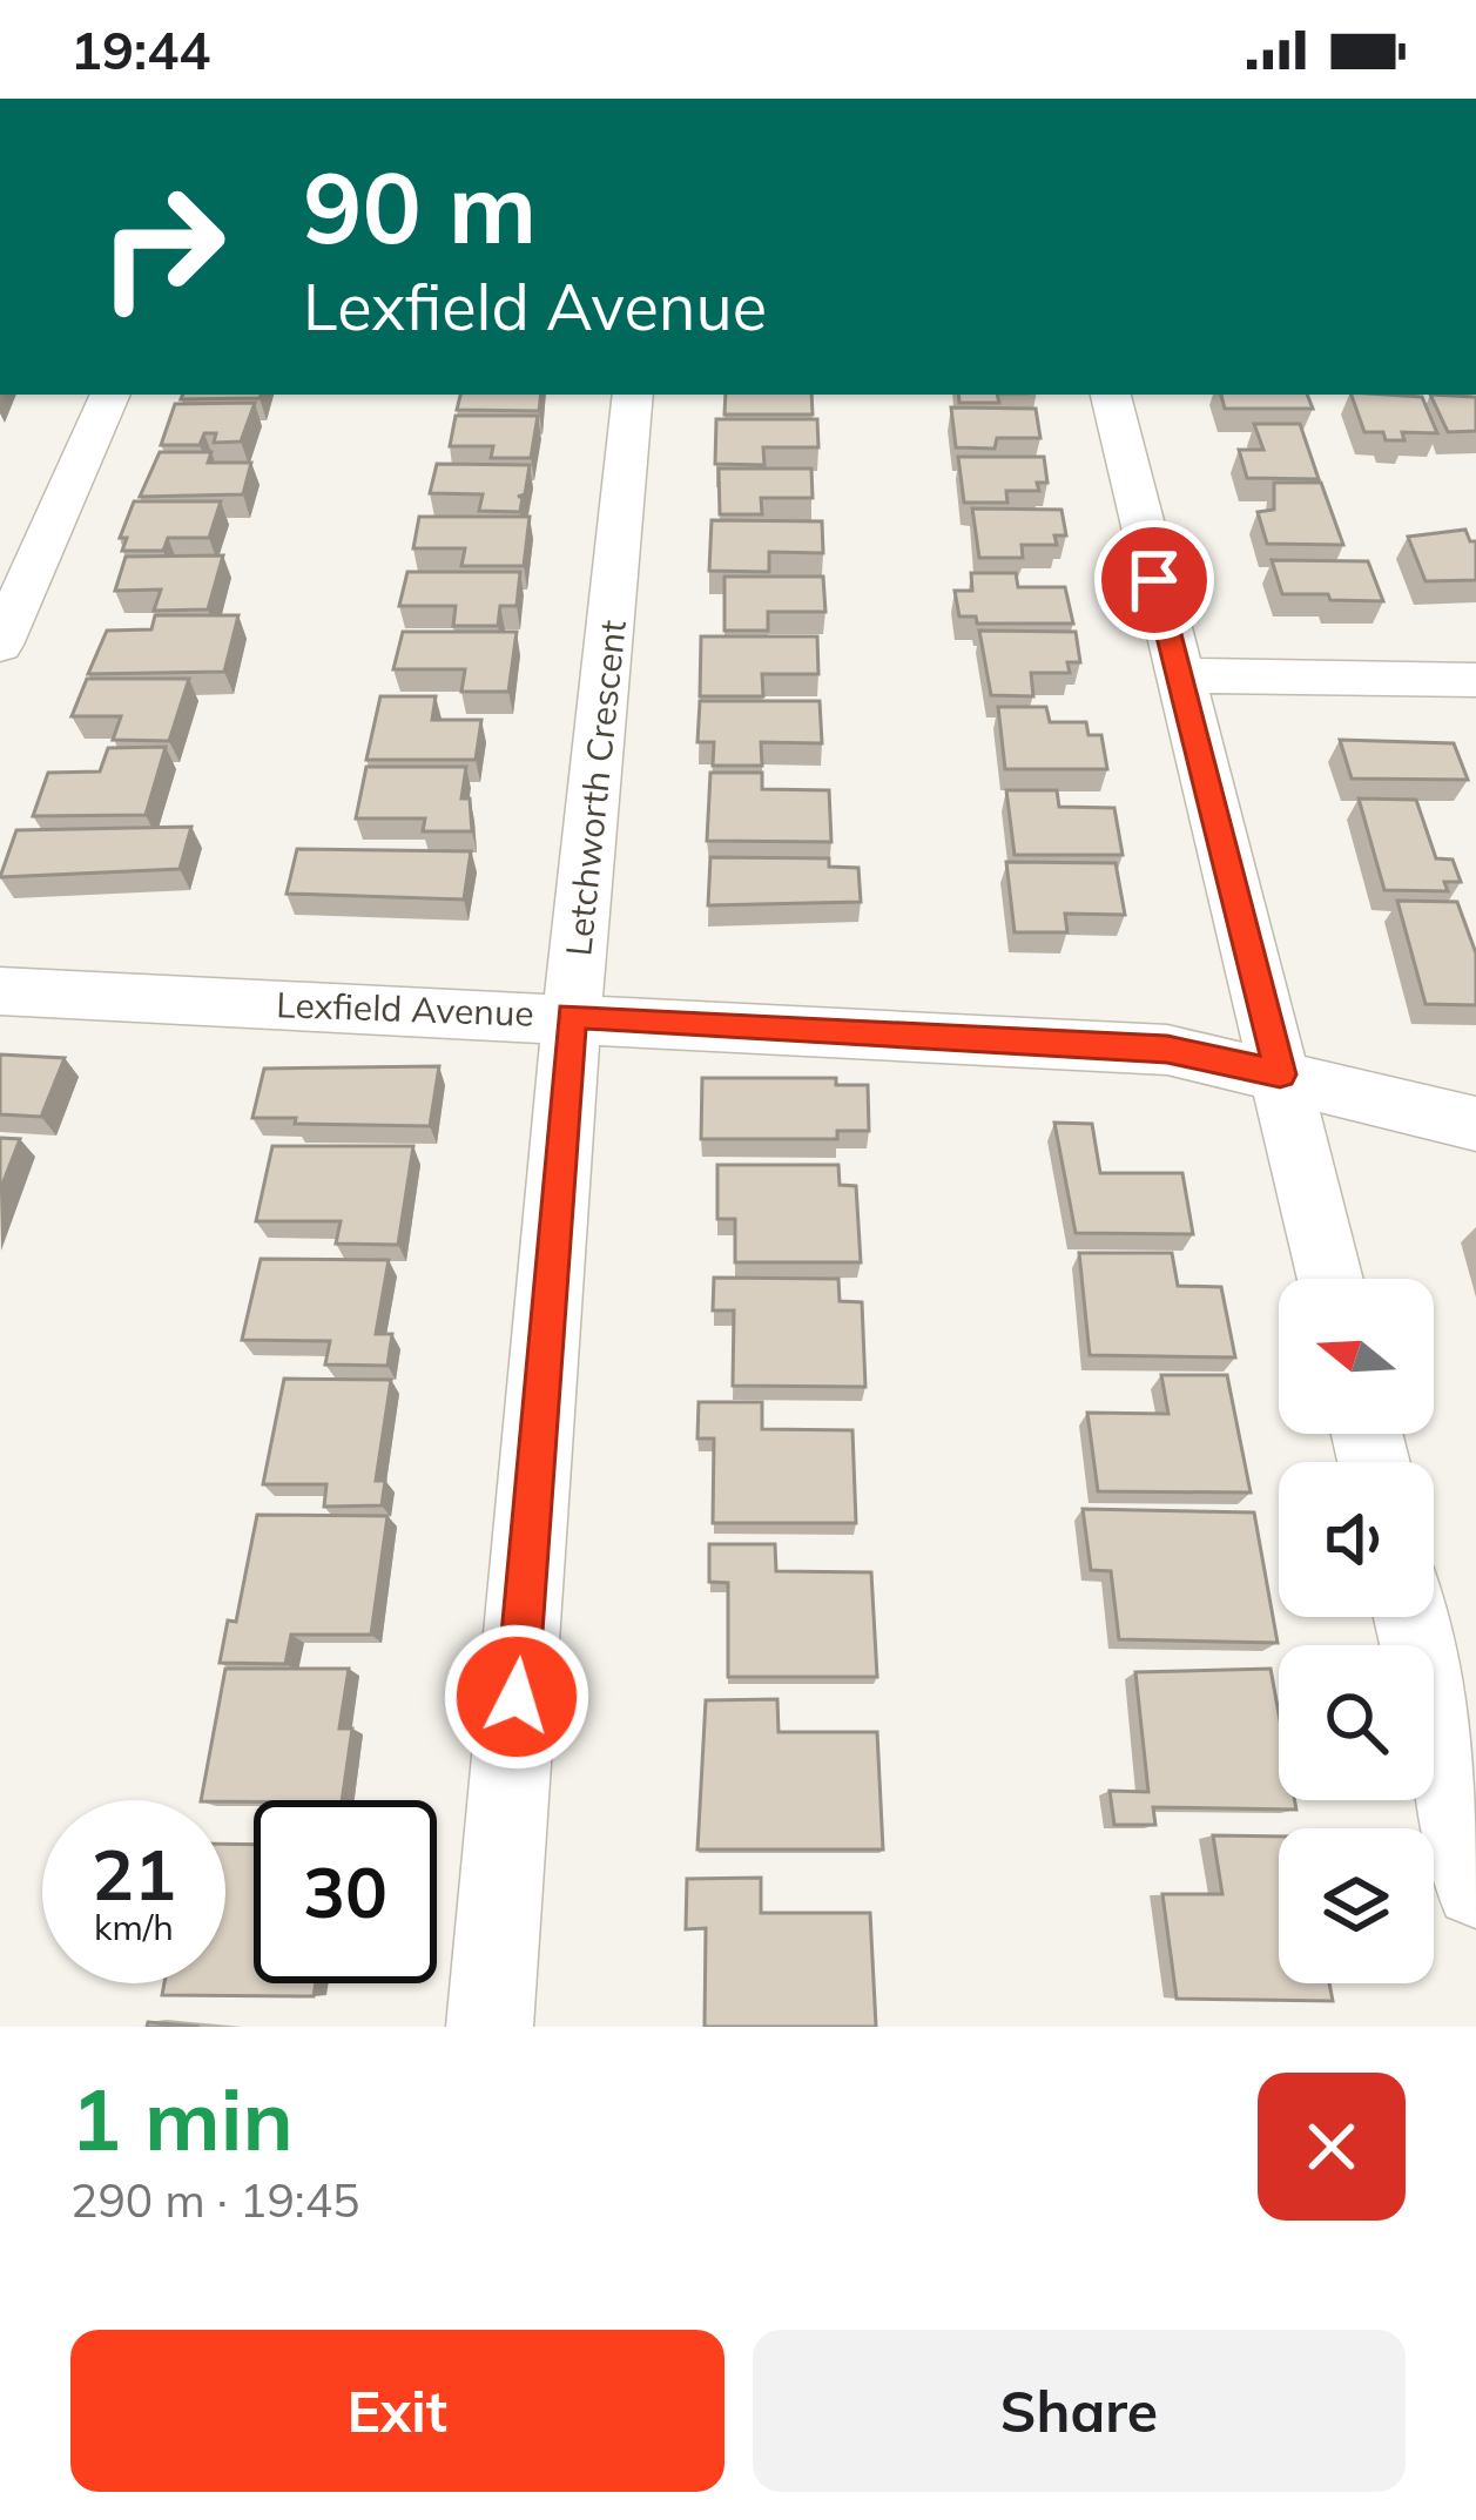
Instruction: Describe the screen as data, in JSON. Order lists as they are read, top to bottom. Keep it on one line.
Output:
{"streets":{"street":["Letchworth Crescent","Lexfield Avenue"]},"crossings":[["Letchworth Crescent","Lexfield Avenue"]],"north":"left","page":{"status":"19:44","turn":["90 m","Lexfield Avenue"],"speed":"21 km/h","limit":"30","heading":["1 min","290 m · 19:45"],"buttons":["Exit","Share"]}}
